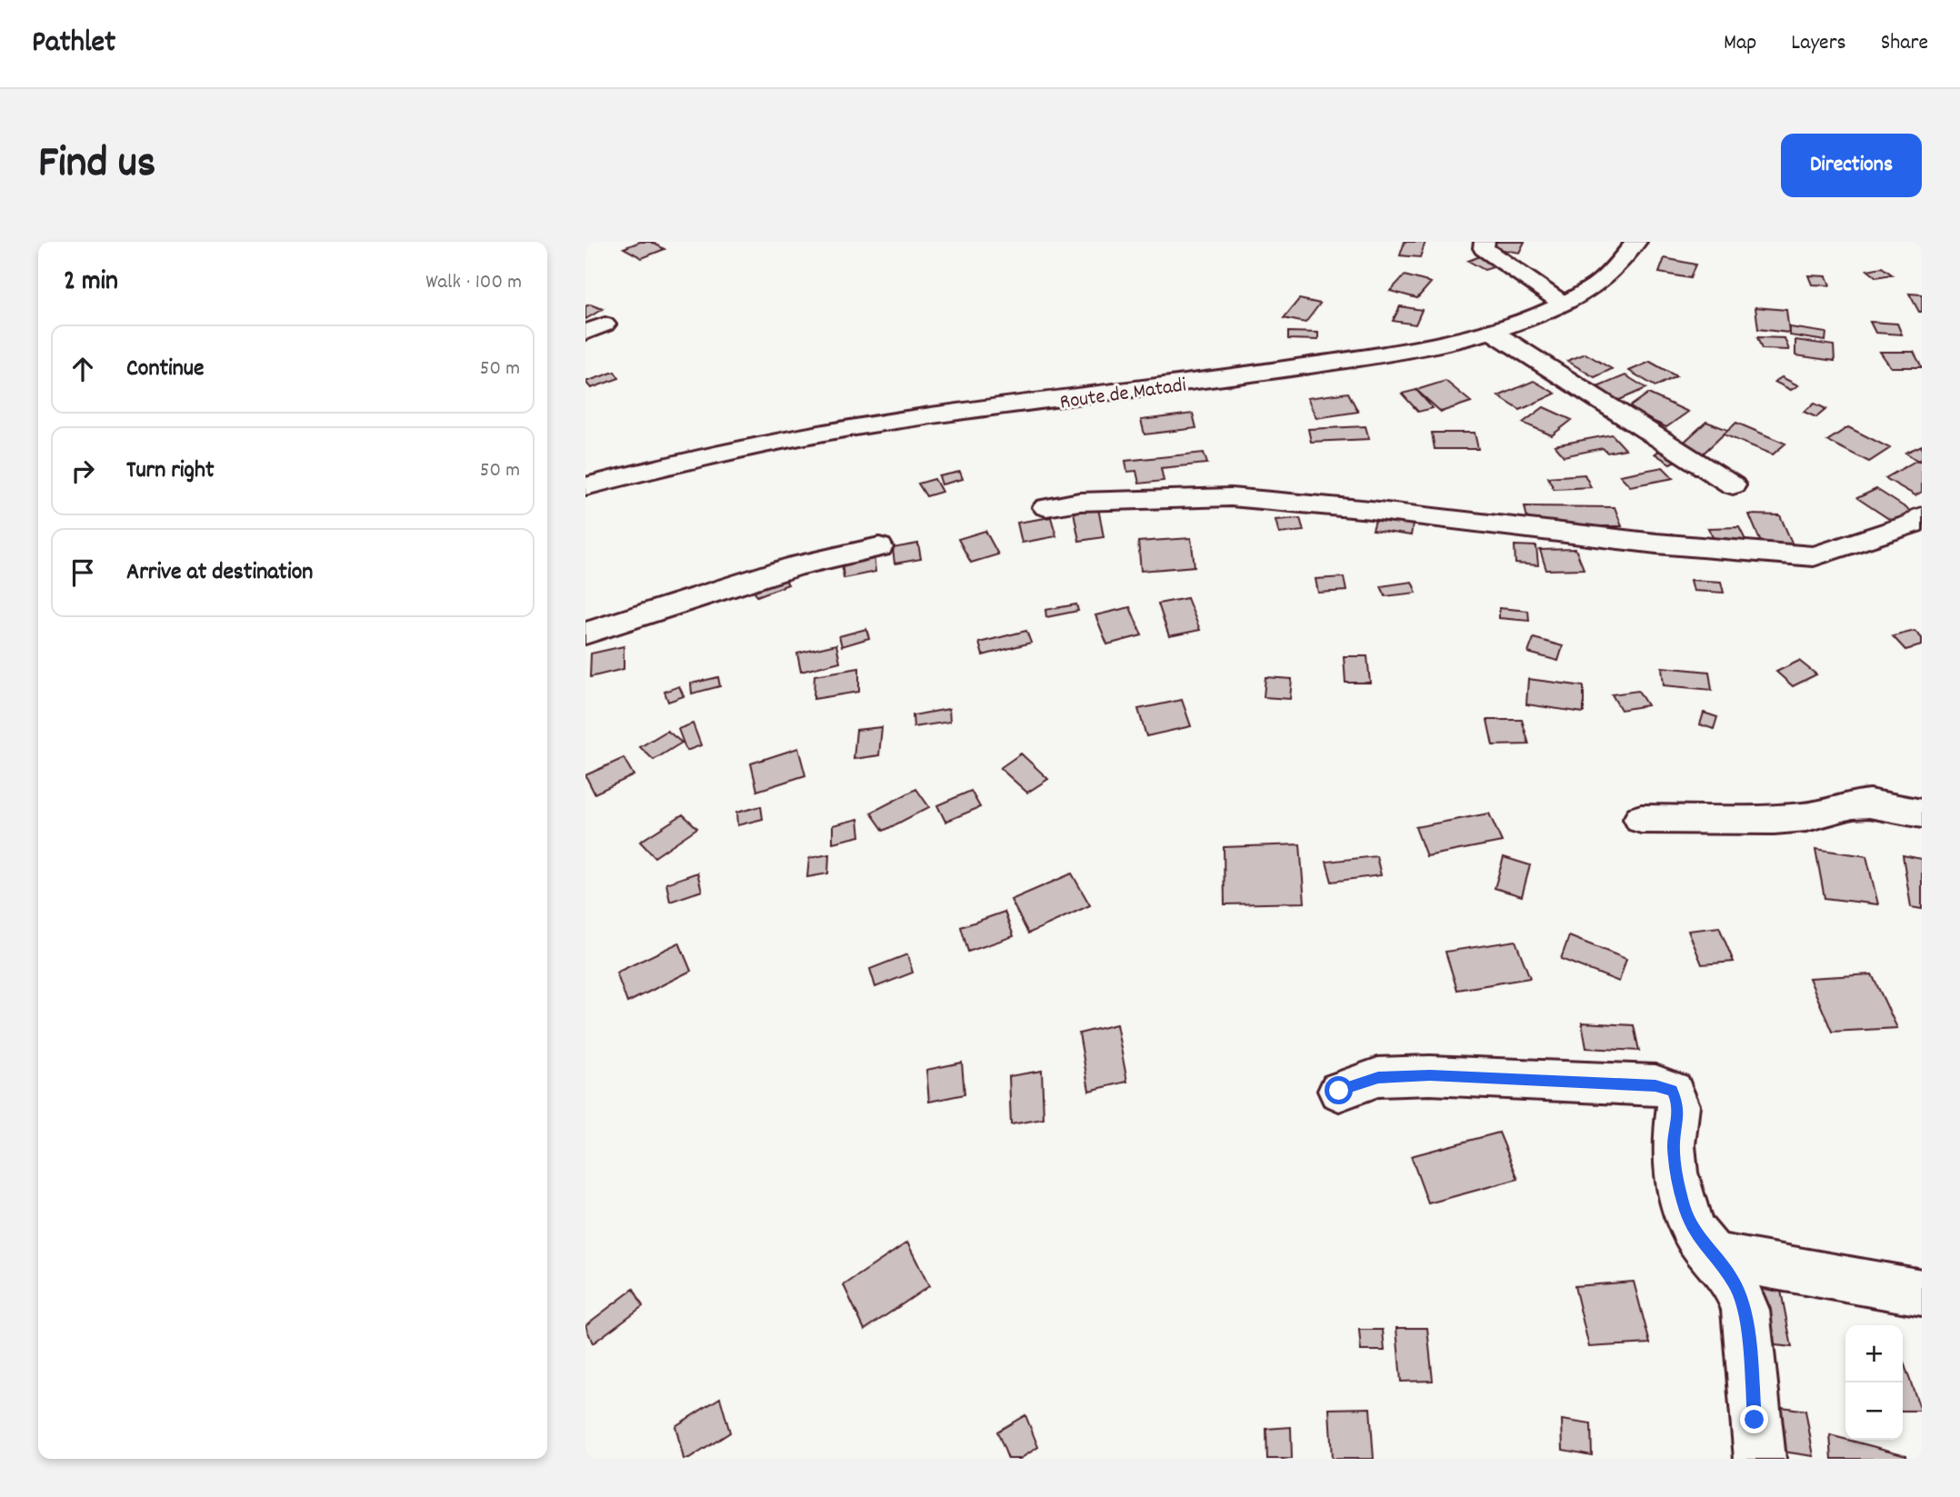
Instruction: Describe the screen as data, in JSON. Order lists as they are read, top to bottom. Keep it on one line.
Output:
{"streets":{"main road":["Route de Matadi"]},"page":{"header":"Pathlet","nav":["Map","Layers","Share"],"title":"Find us","buttons":"Directions","heading":["2 min","Walk · 100 m"],"list":[["Continue","50 m"],["Turn right","50 m"],"Arrive at destination"],"map_buttons":["+","−"]}}
